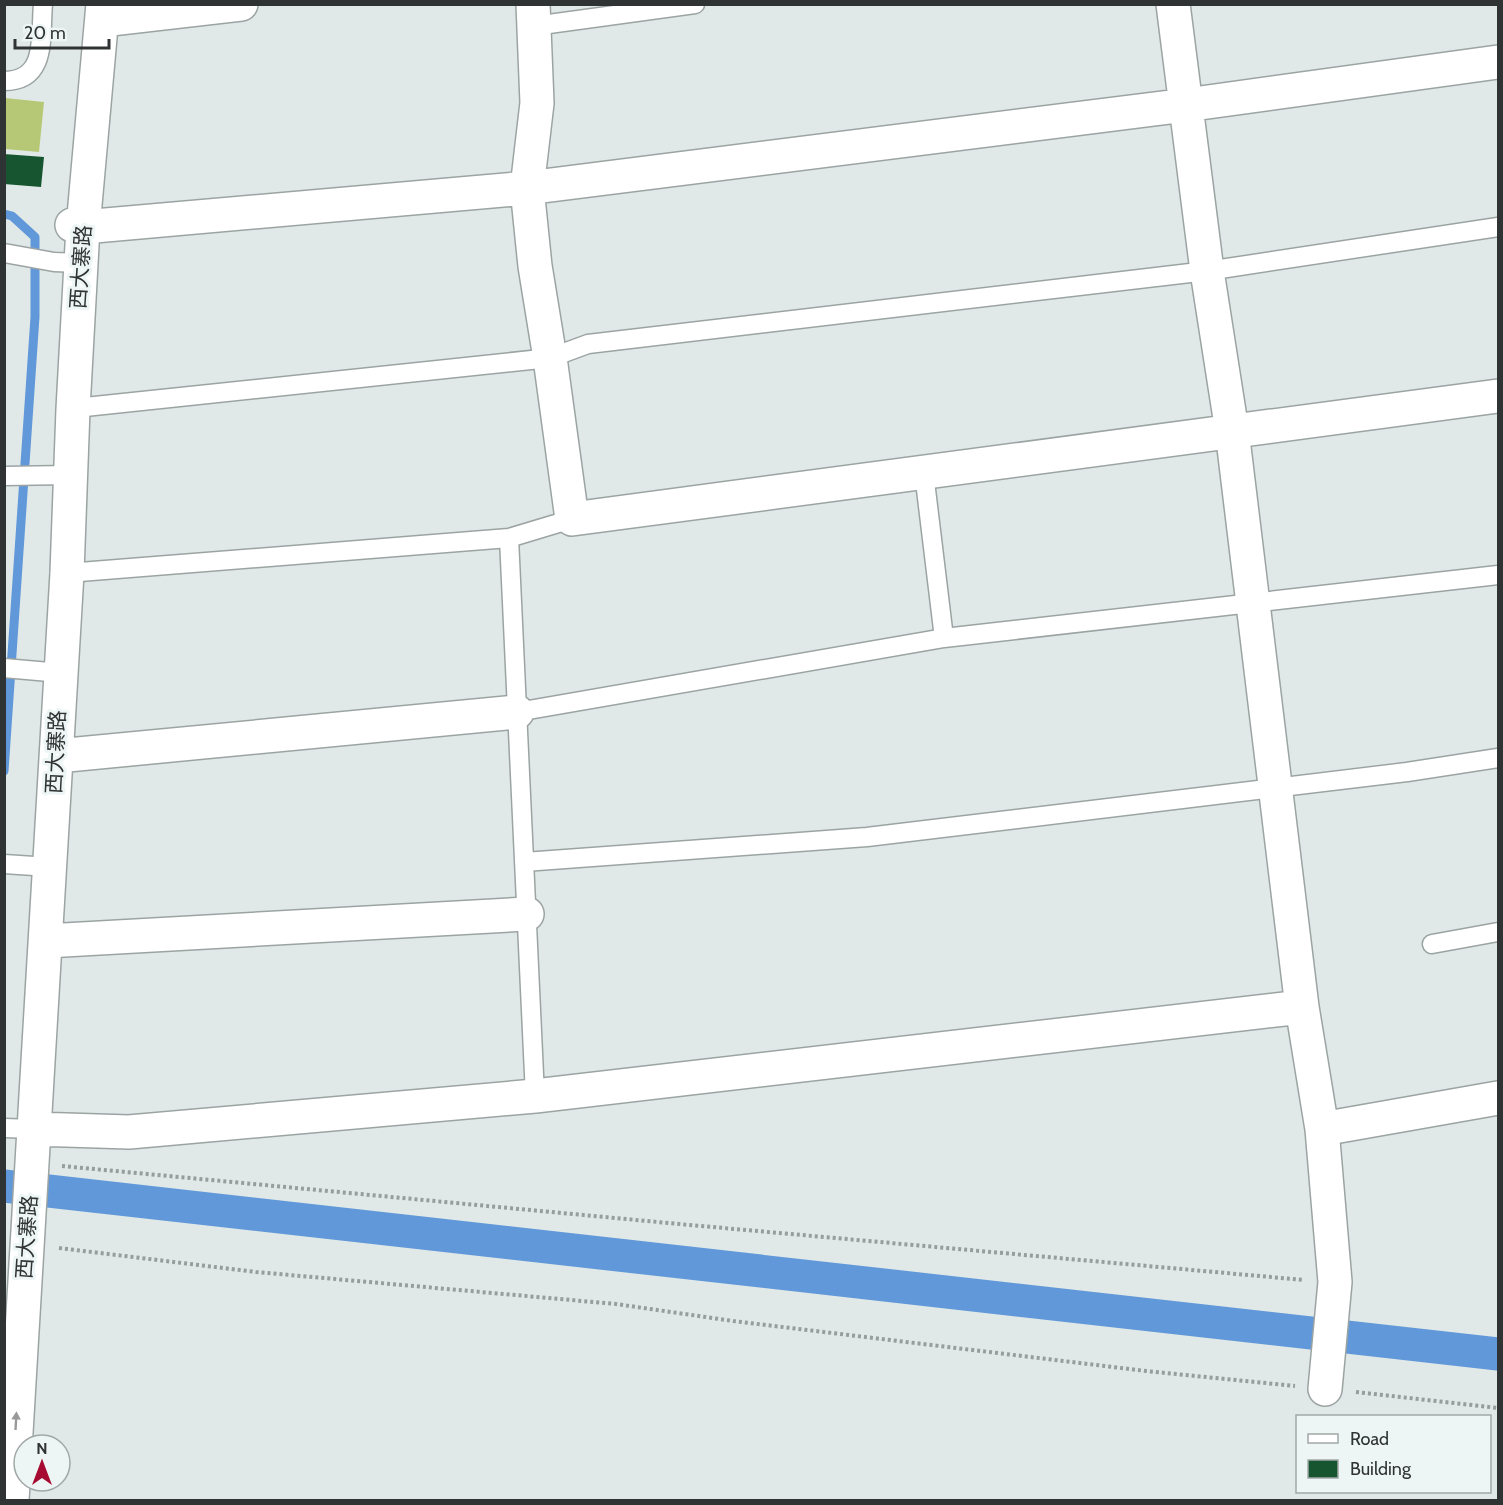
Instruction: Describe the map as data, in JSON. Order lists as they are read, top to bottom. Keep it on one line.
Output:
{"streets":{"street":["西大寨路"]},"legend":["Road","Building"],"scale_bar":"20 m","north":"top"}
